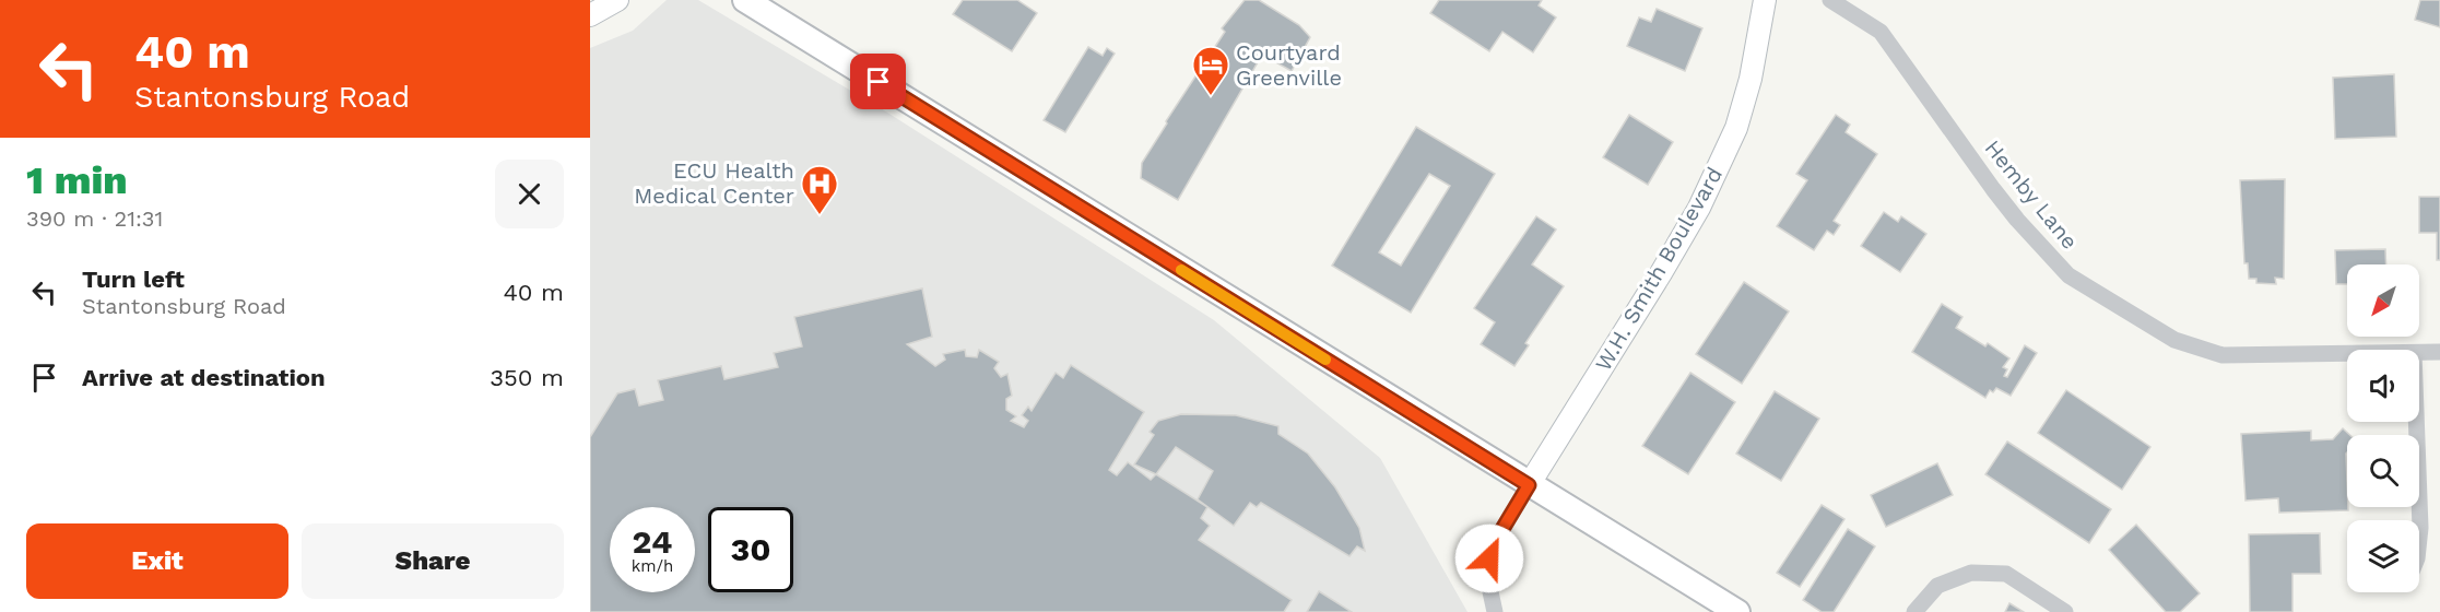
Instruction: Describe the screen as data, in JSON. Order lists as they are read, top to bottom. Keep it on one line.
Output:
{"streets":{"street":["Hemby Lane","W.H. Smith Boulevard"]},"places":{"hotel":["Courtyard Greenville"],"hospital":["ECU Health Medical Center"]},"north":"bottom left","page":{"turn":["40 m","Stantonsburg Road"],"heading":["1 min","390 m · 21:31"],"list":[{"name":"Turn left","note":"Stantonsburg Road","value":"40 m"},{"name":"Arrive at destination","value":"350 m"}],"speed":"24 km/h","limit":"30","buttons":["Exit","Share"]}}
